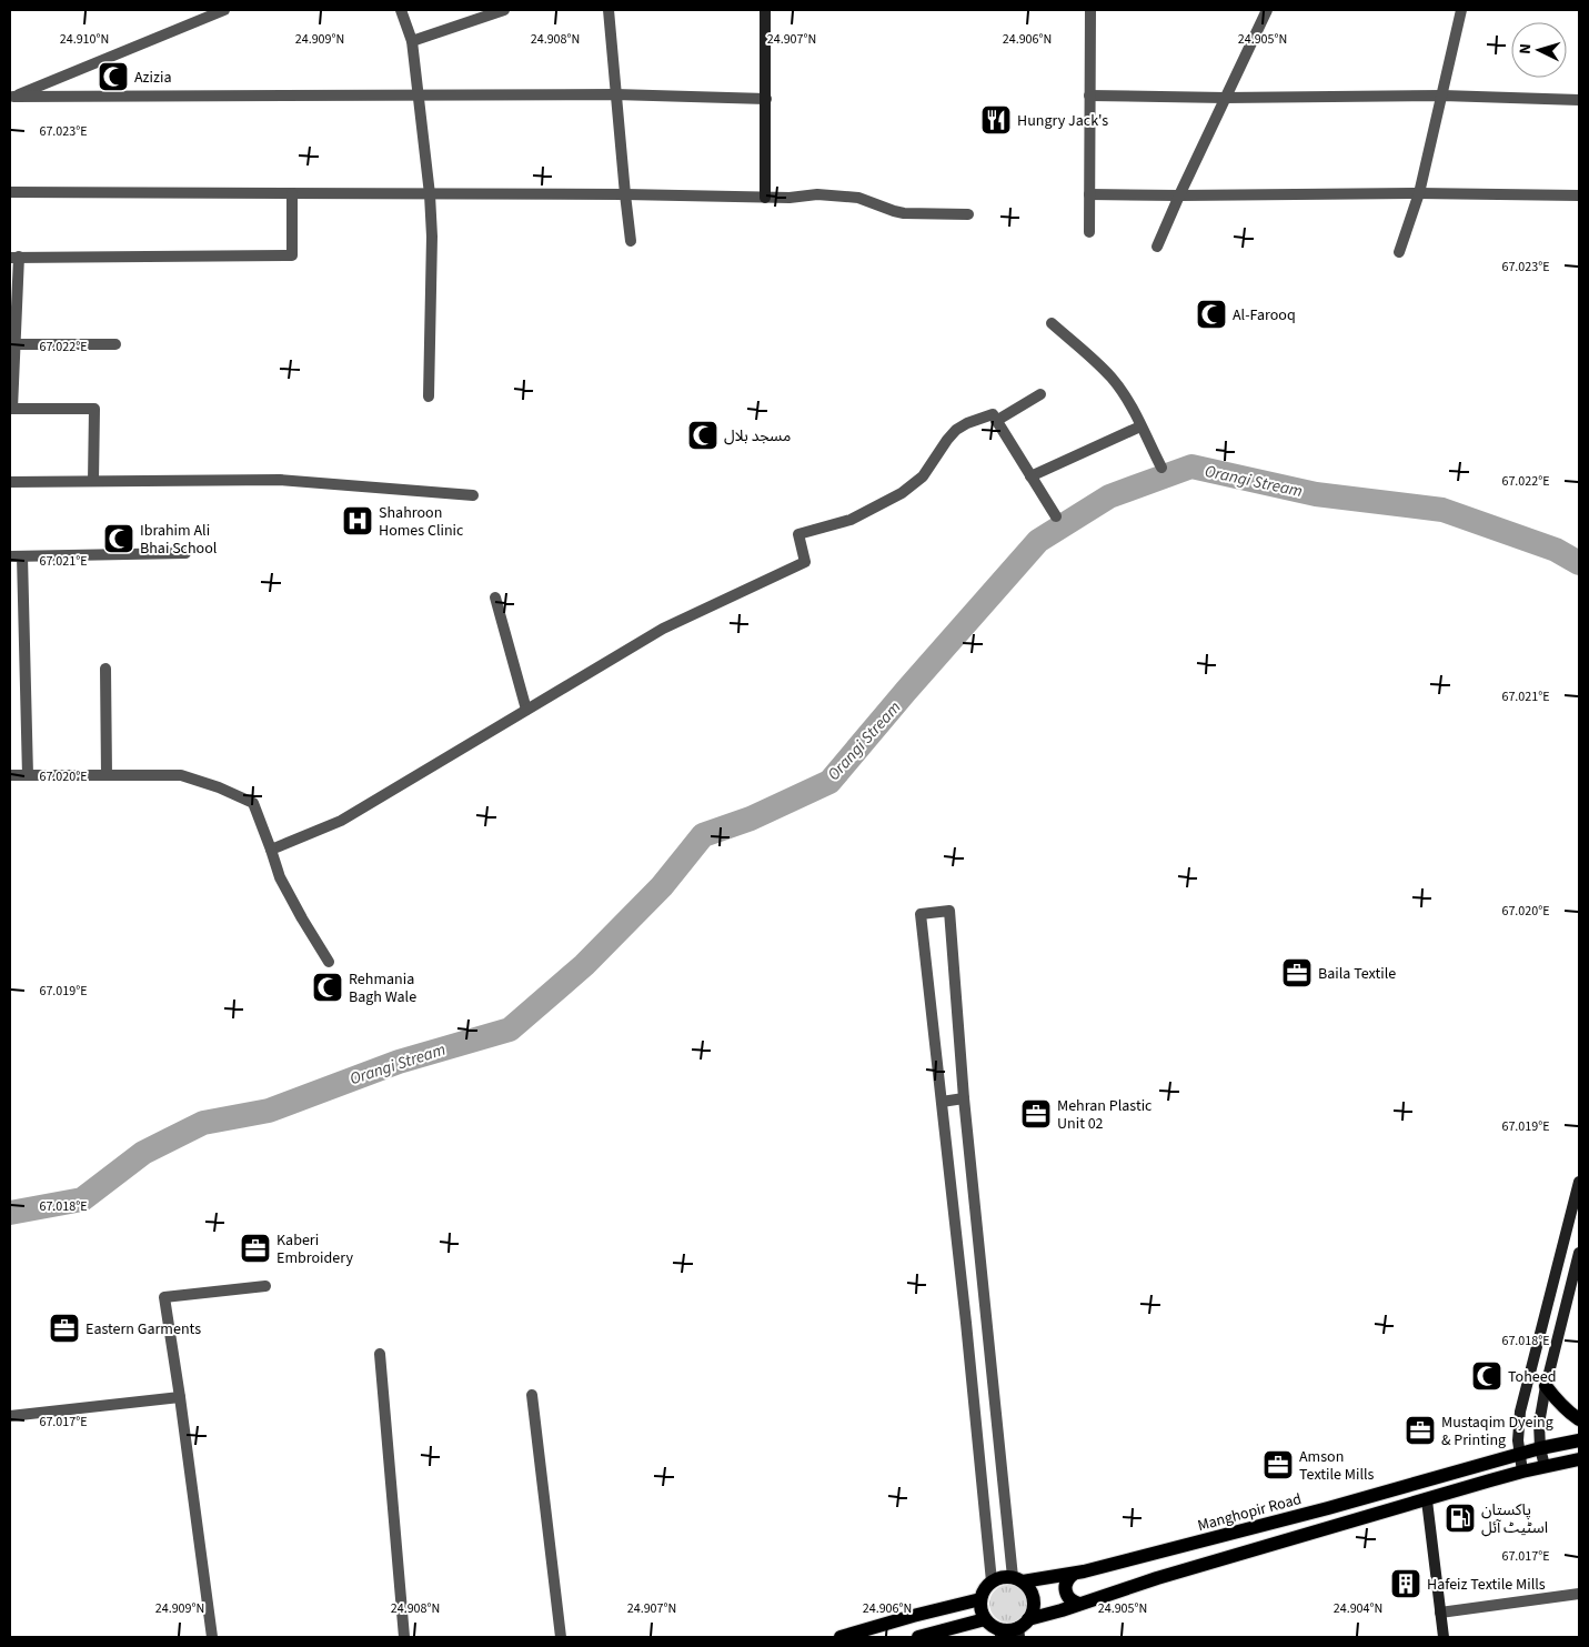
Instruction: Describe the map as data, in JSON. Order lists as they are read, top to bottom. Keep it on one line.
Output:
{"streets":{"main road":["Manghopir Road"]},"water":["Orangi Stream"],"places":{"mosque":["Azizia","Al-Farooq","مسجد بلال","Ibrahim Ali Bhai School","Rehmania Bagh Wale","Toheed"],"restaurant":["Hungry Jack's"],"hospital":["Shahroon Homes Clinic"],"office":["Baila Textile","Mehran Plastic Unit 02","Kaberi Embroidery","Eastern Garments","Mustaqim Dyeing & Printing","Amson Textile Mills"],"fuel station":["پاکستان اسٹیٹ آئل"],"building":["Hafeiz Textile Mills"]},"north":"left","coordinates":["24.910°N","24.909°N","24.908°N","24.907°N","24.906°N","24.905°N","67.023°E","67.022°E","67.021°E","67.020°E","67.019°E","67.018°E","67.017°E","24.904°N"]}
